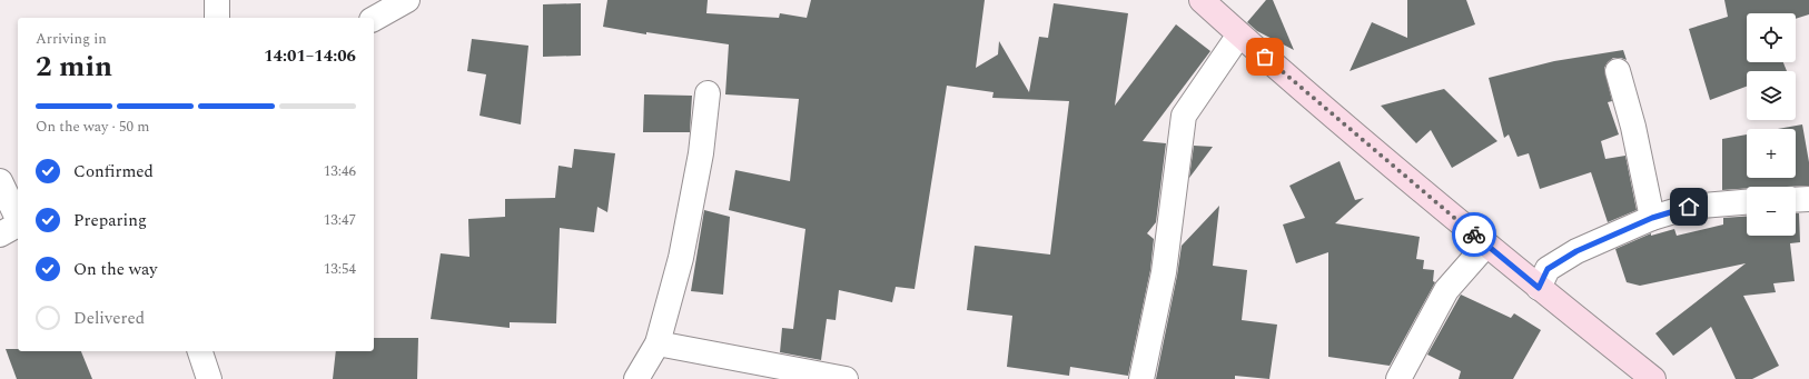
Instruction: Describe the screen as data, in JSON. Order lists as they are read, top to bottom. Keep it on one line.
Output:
{"page":{"map_buttons":["+","−"],"heading":["2 min","Arriving in","14:01–14:06"],"bar":"On the way · 50 m","list":[["Confirmed","13:46"],["Preparing","13:47"],["On the way","13:54"],"Delivered"]}}
